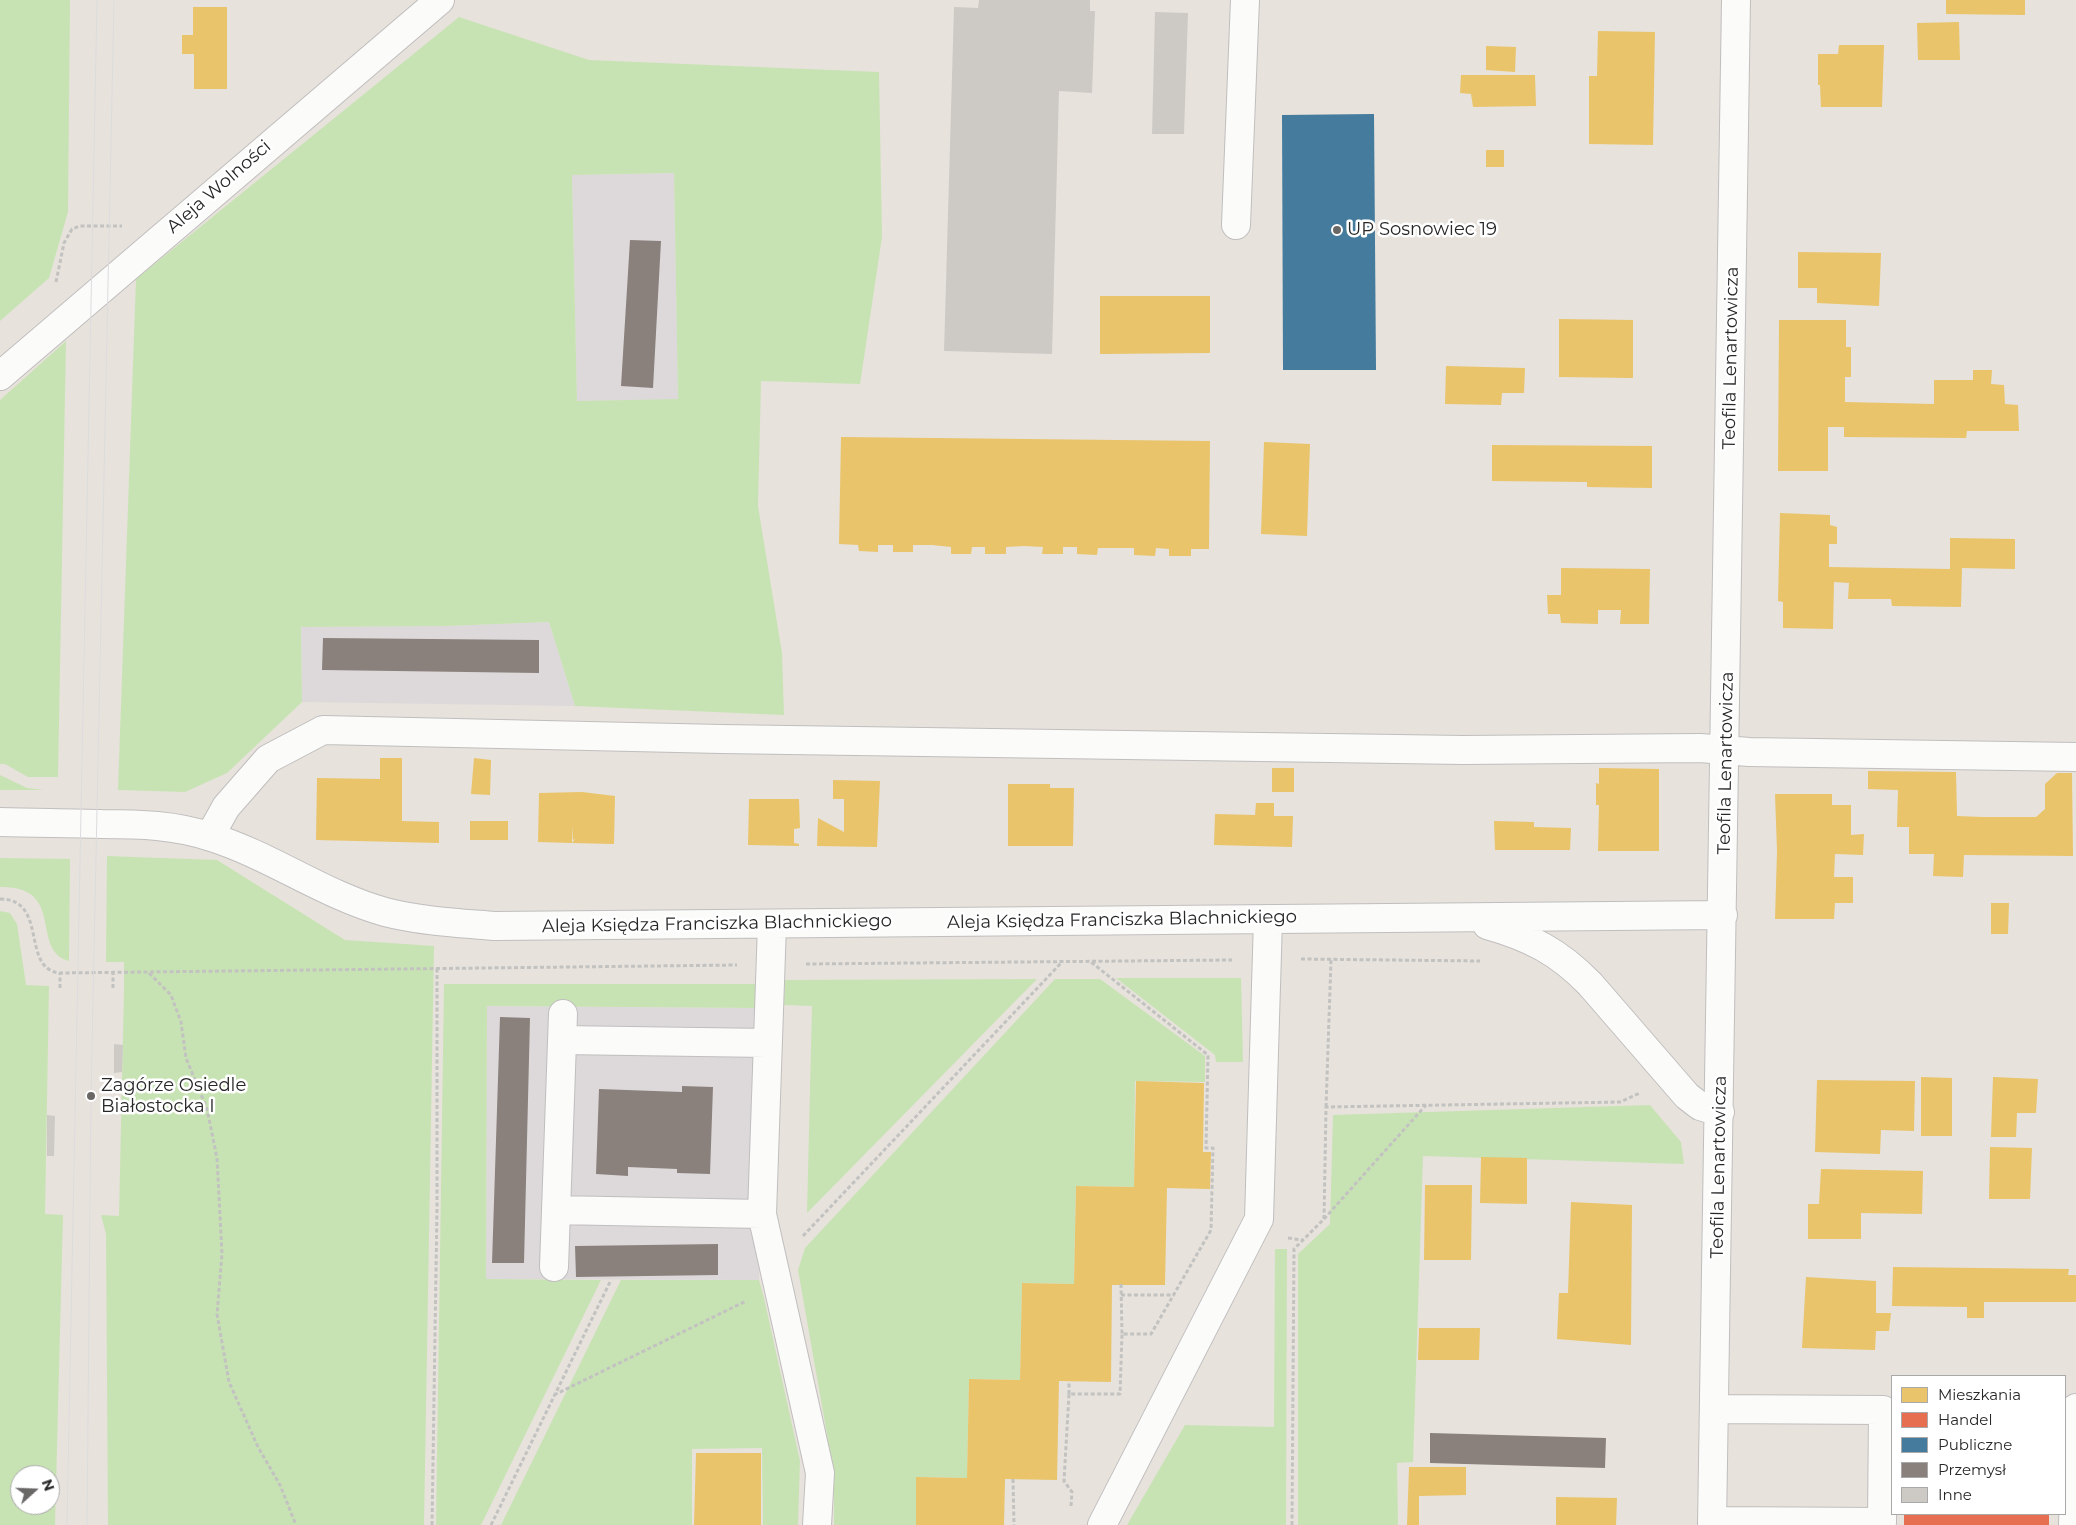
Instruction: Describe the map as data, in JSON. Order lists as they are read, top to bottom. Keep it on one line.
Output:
{"streets":{"street":["Aleja Wolności","Teofila Lenartowicza","Aleja Księdza Franciszka Blachnickiego"]},"crossings":[["Teofila Lenartowicza","Aleja Księdza Franciszka Blachnickiego"]],"places":["UP Sosnowiec 19","Zagórze Osiedle Białostocka I"],"legend":["Mieszkania","Handel","Publiczne","Przemysł","Inne"],"north":"right"}
